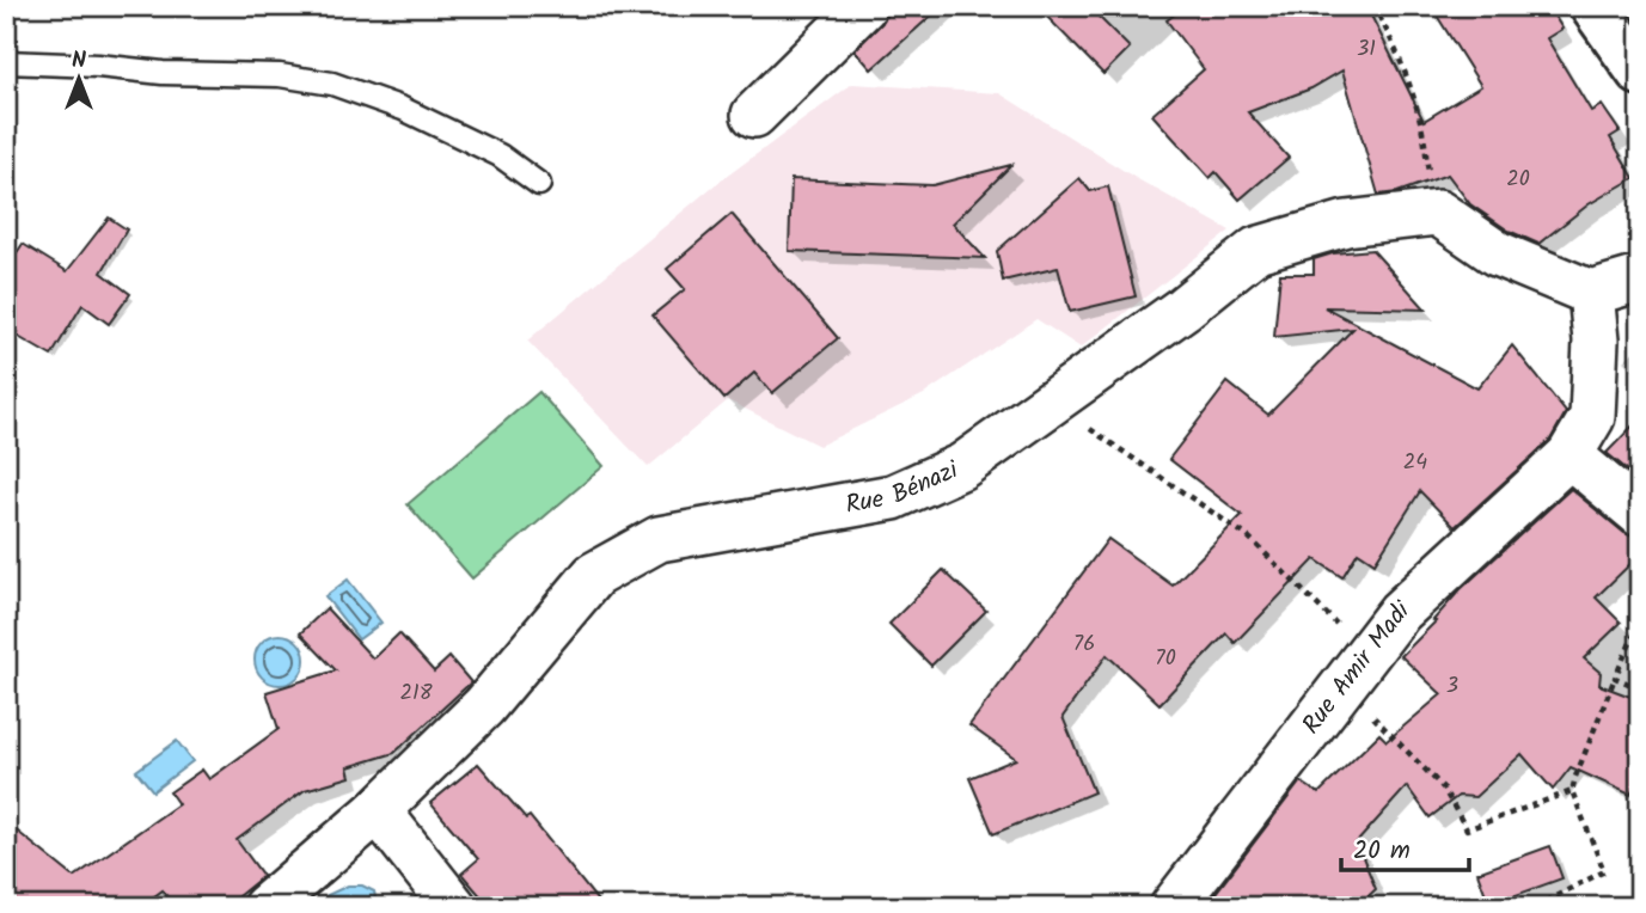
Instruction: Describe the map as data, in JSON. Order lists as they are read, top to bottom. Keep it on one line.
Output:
{"streets":{"street":["Rue Bénazi","Rue Amir Madi"]},"house_numbers":["31","20","24","76","70","3","218"],"scale_bar":"20 m","north":"top"}
